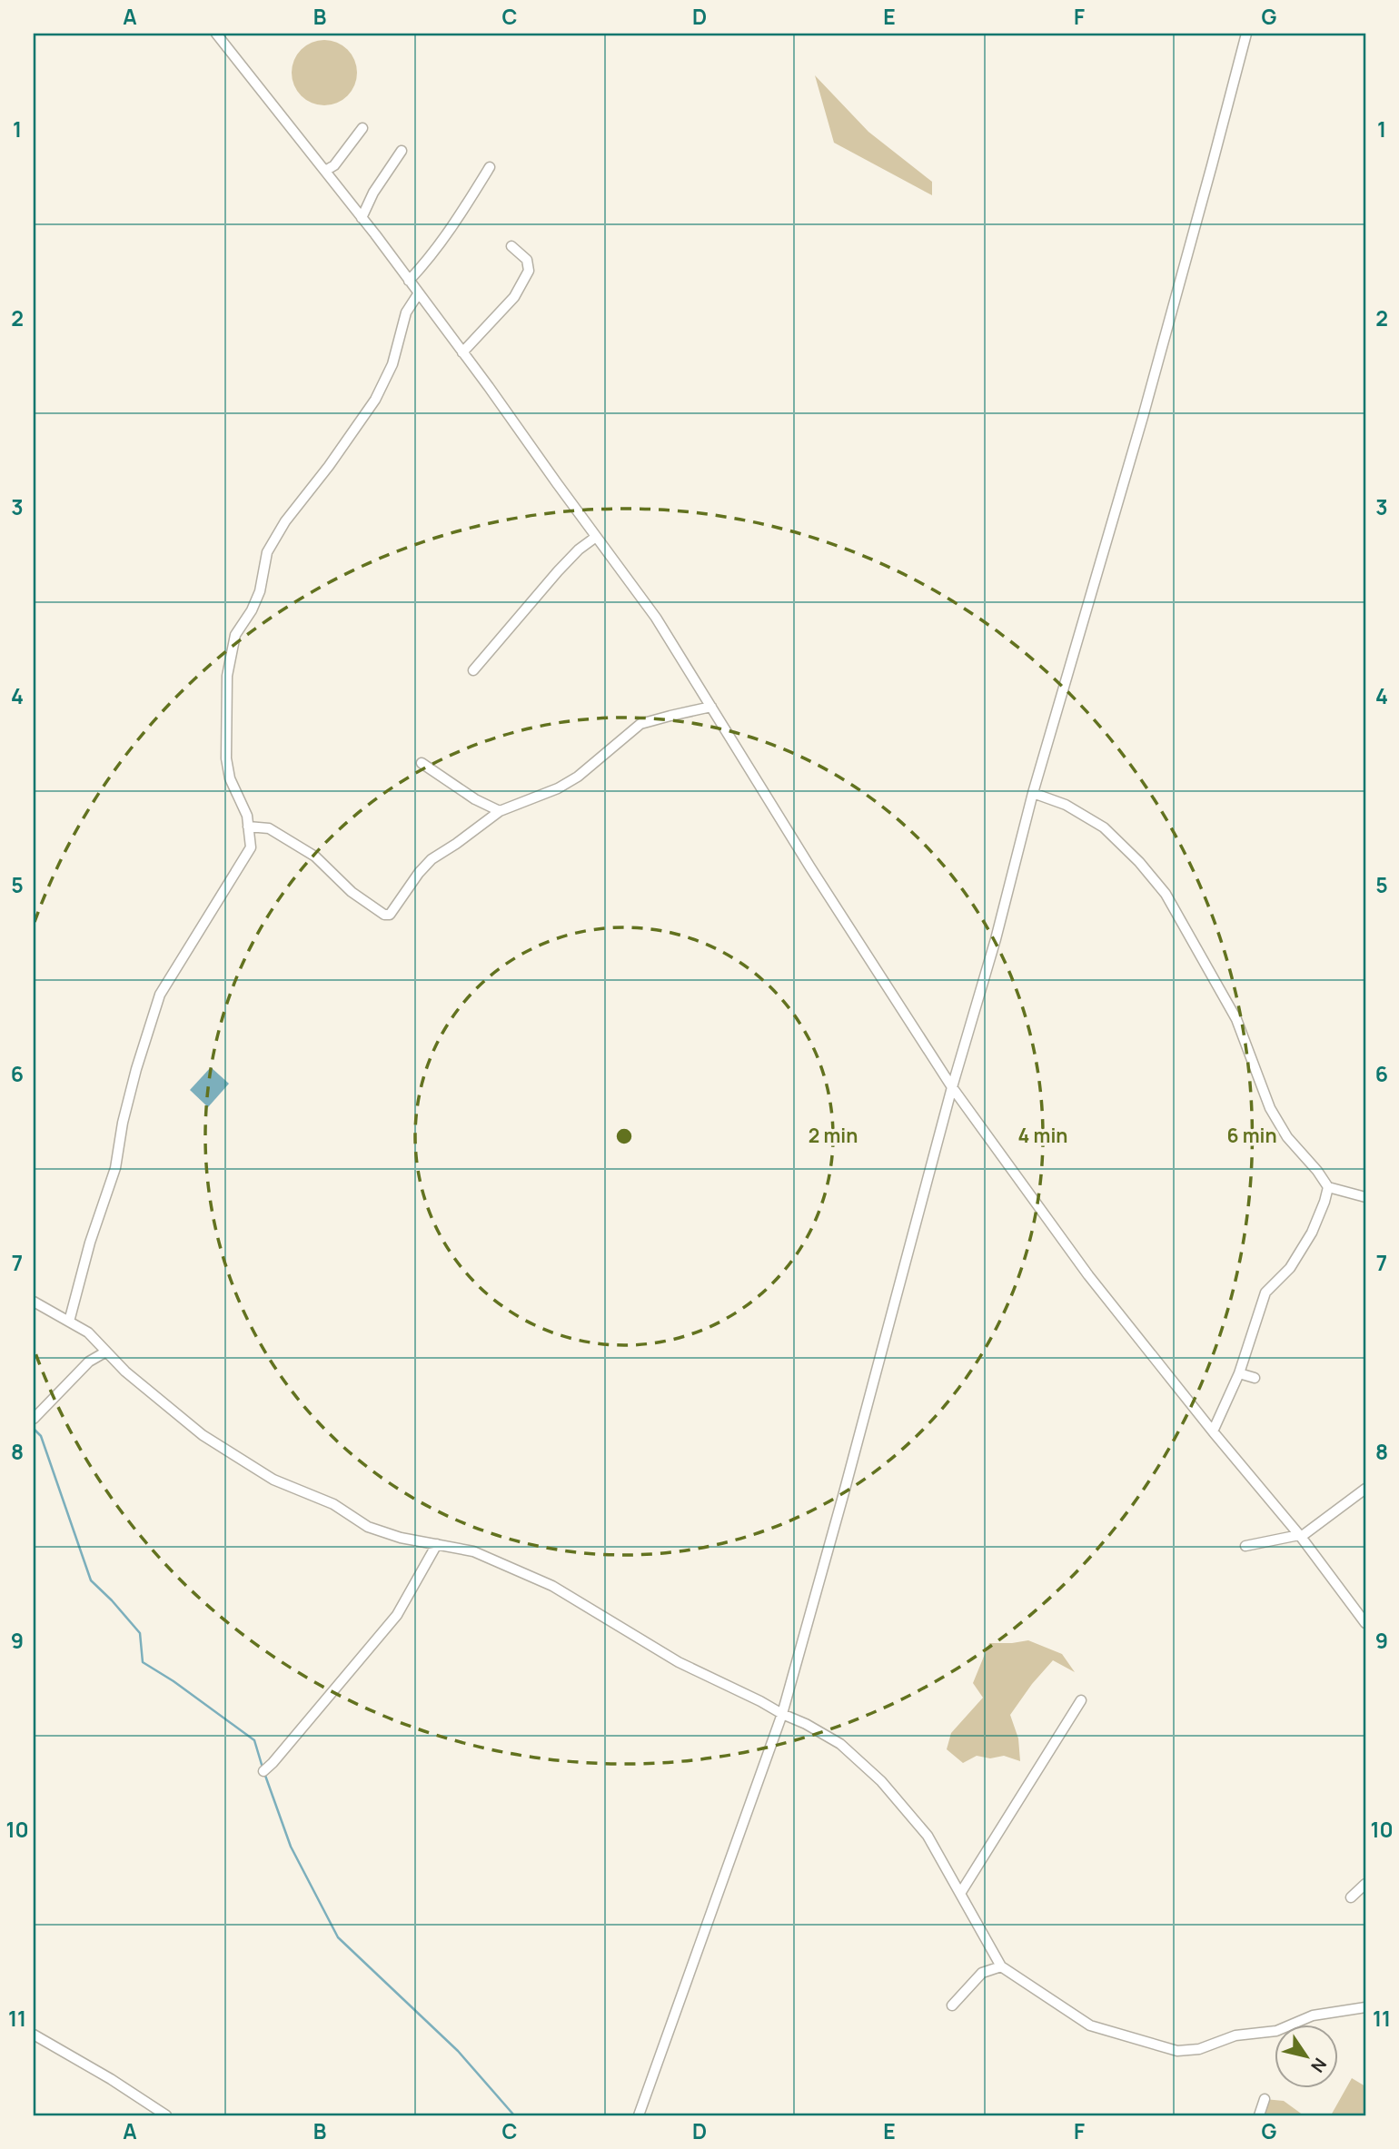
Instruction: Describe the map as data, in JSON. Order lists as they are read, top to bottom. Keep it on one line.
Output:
{"north":"bottom right","grid":{"columns":["A","B","C","D","E","F","G"],"rows":["1","2","3","4","5","6","7","8","9","10","11"]},"rings":["2 min","4 min","6 min"]}
